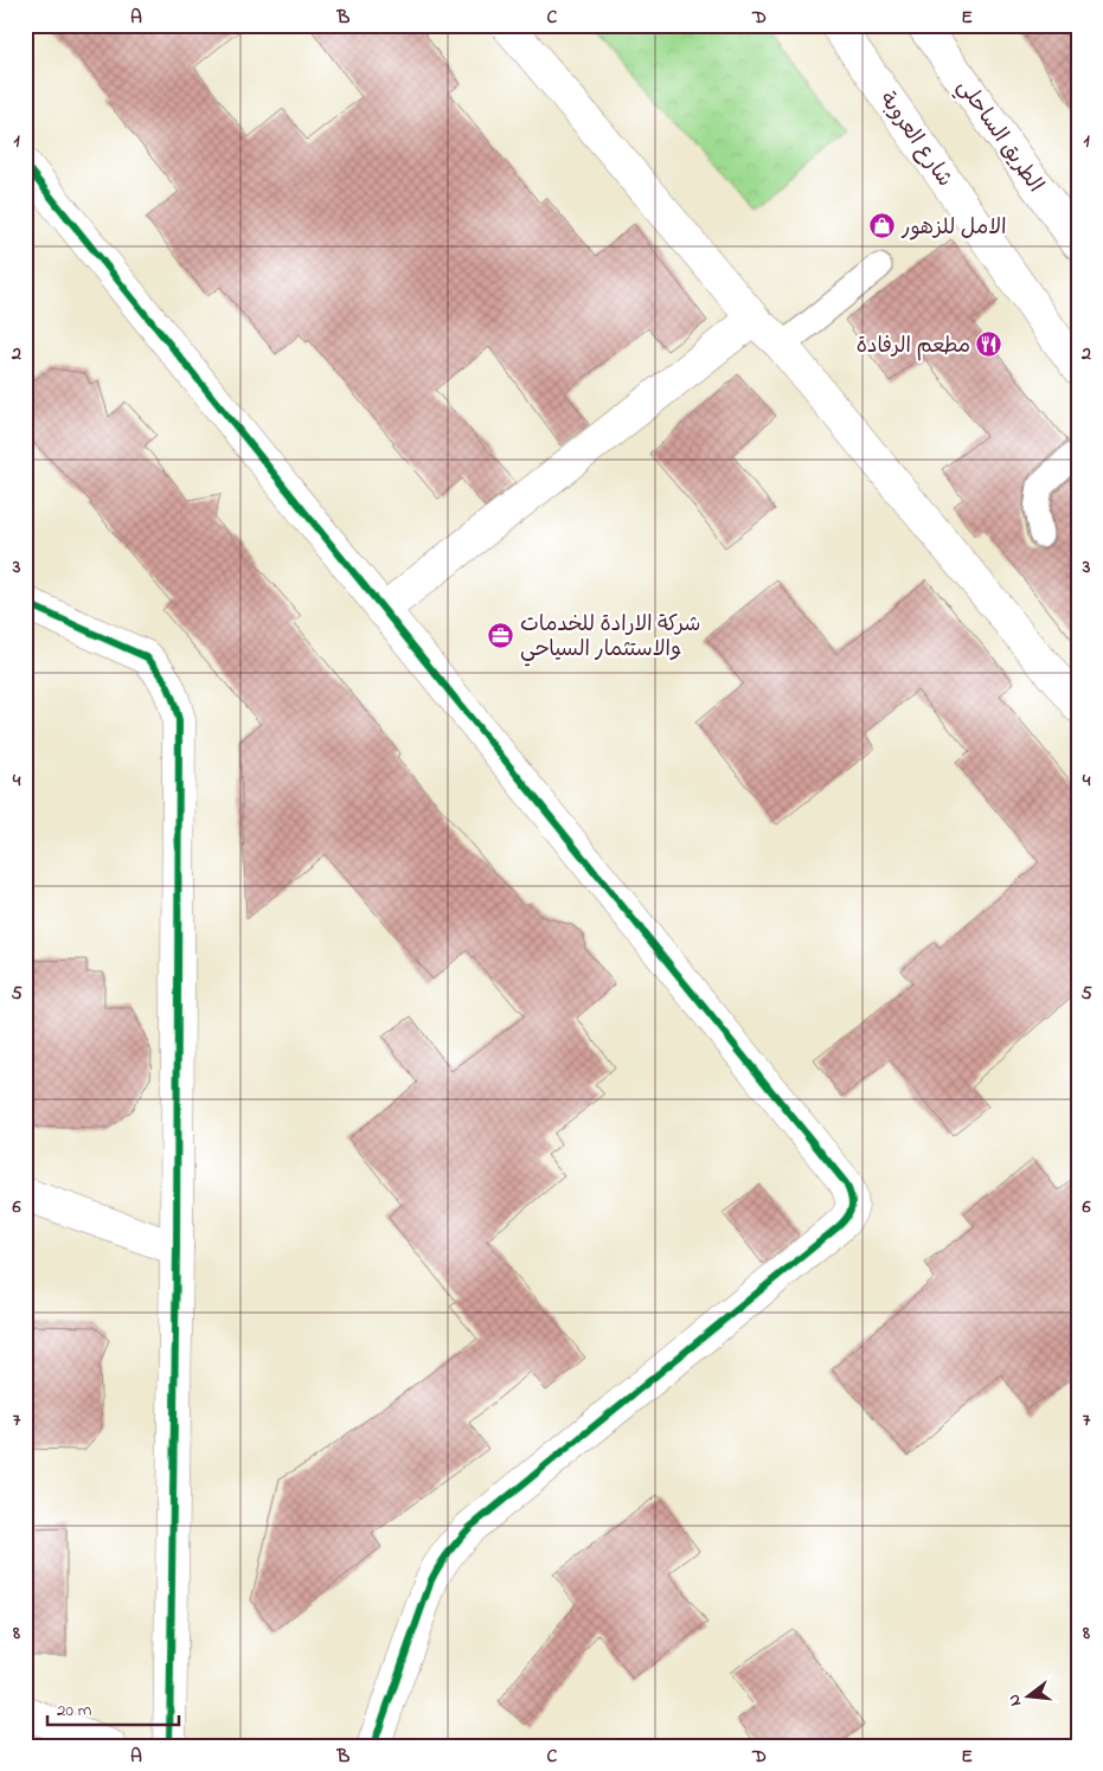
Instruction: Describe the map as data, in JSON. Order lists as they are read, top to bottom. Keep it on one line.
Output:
{"streets":{"main road":["الطريق الساحلي","شارع العروبة"]},"places":{"shop":["الامل للزهور"],"restaurant":["مطعم الرفادة"],"office":["شركة الارادة للخدمات والاستثمار السياحي"]},"scale_bar":"20 m","north":"left","grid":{"columns":["A","B","C","D","E"],"rows":["1","2","3","4","5","6","7","8"]}}
